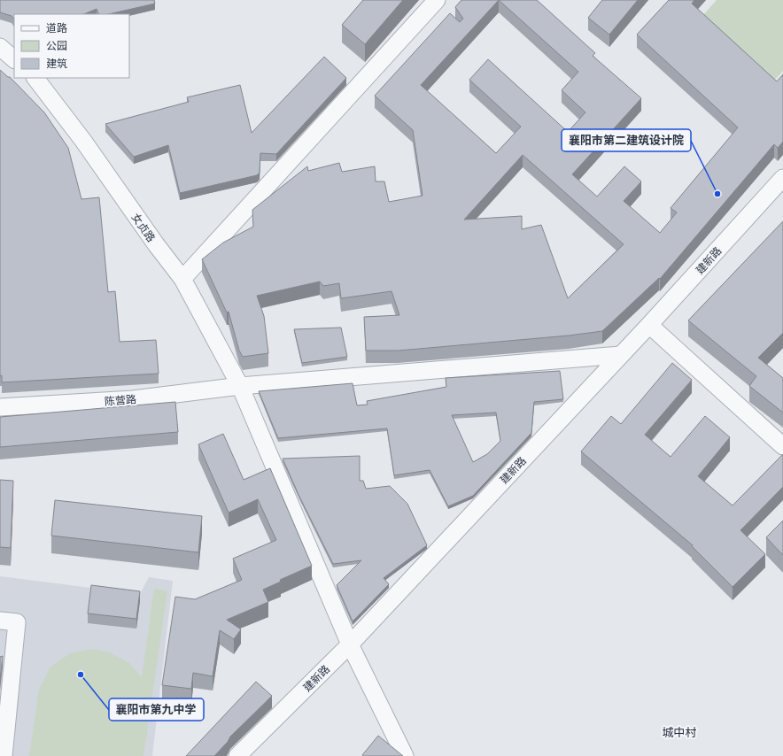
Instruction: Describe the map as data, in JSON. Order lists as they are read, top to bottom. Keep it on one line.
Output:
{"streets":{"street":["女贞路","建新路","陈营路"]},"crossings":[["女贞路","建新路"],["女贞路","陈营路"],["建新路","陈营路"]],"districts":["城中村"],"places":["襄阳市第二建筑设计院","襄阳市第九中学"],"legend":["道路","公园","建筑"]}
